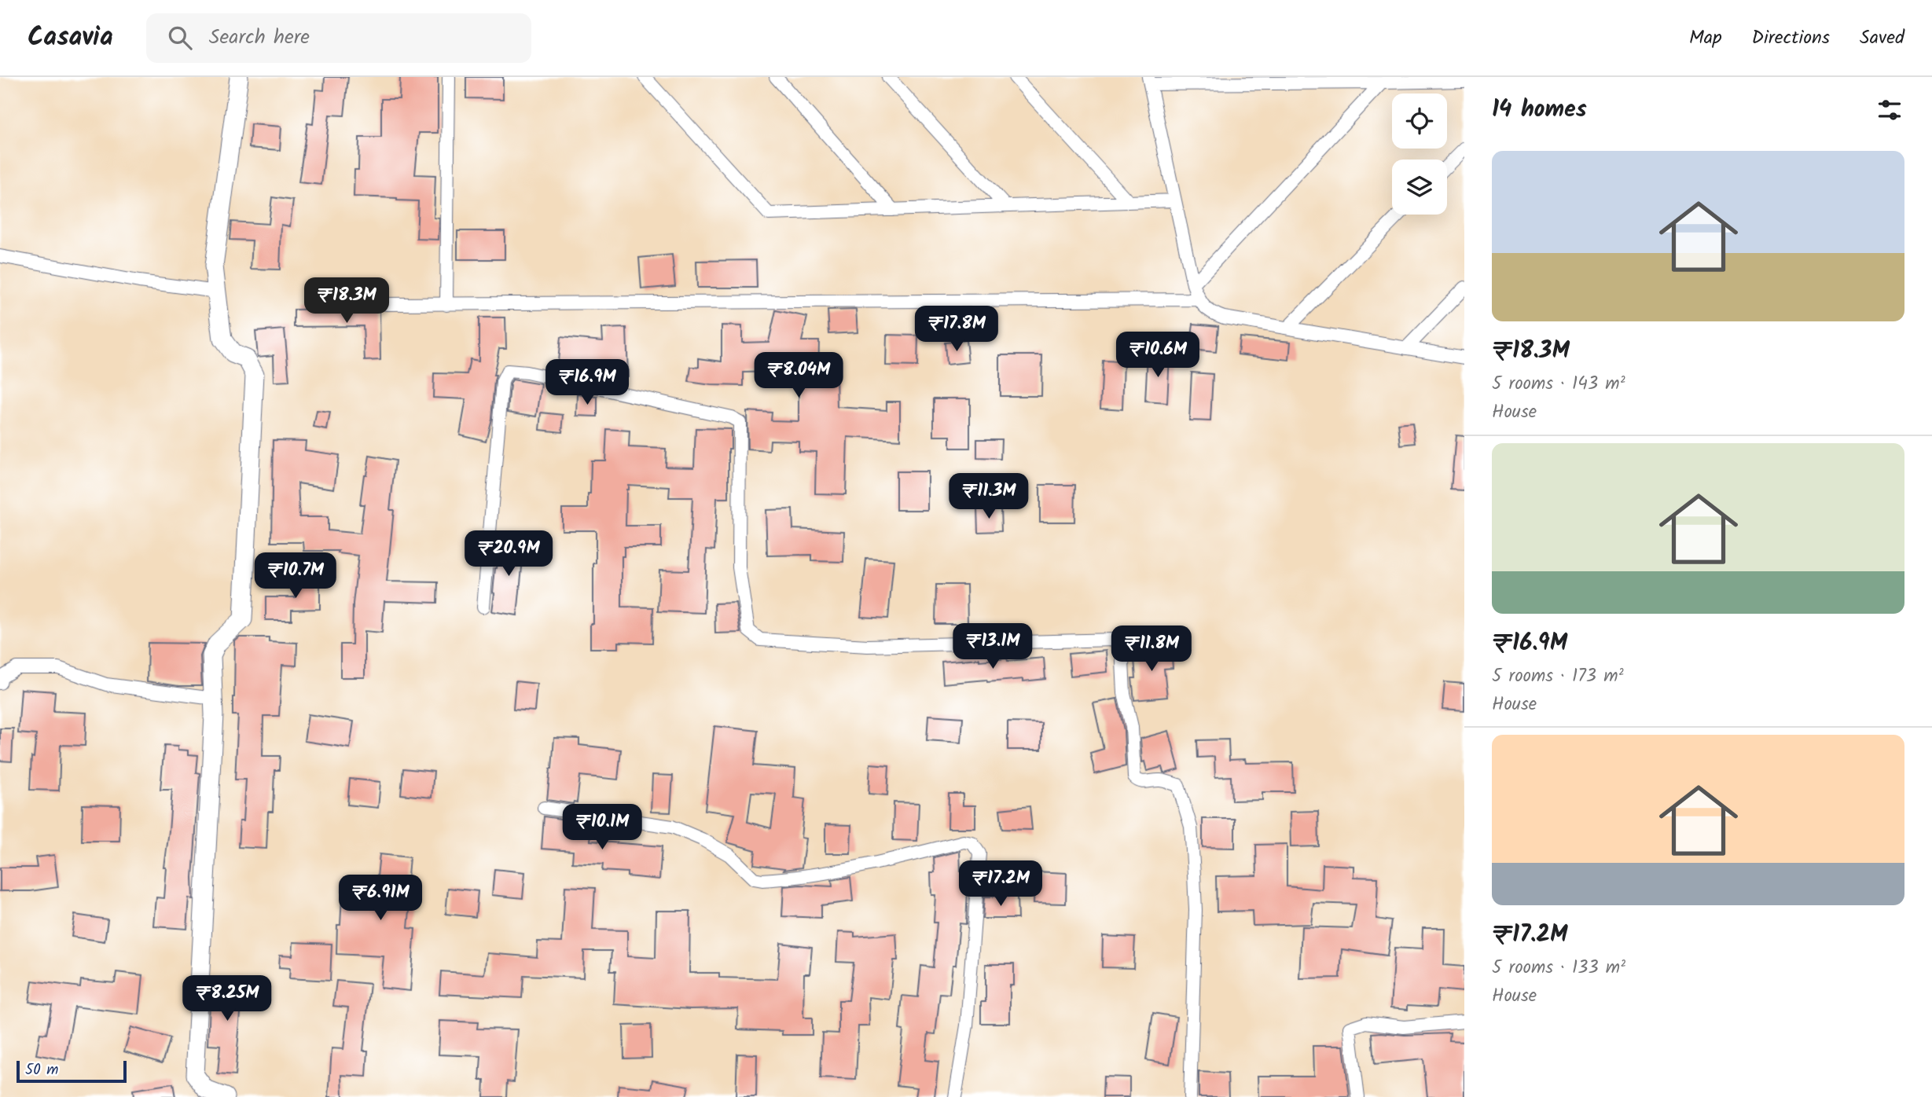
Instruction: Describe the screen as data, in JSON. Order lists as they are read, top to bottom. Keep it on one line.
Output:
{"scale_bar":"50 m","page":{"header":"Casavia","search":"Search here","nav":["Map","Directions","Saved"],"heading":"14 homes","list":[{"name":"₹18.3M","note":"5 rooms · 143 m² · House"},{"name":"₹16.9M","note":"5 rooms · 173 m² · House"},{"name":"₹17.2M","note":"5 rooms · 133 m² · House"}],"price":["₹18.3M","₹17.8M","₹10.6M","₹8.04M","₹16.9M","₹11.3M","₹20.9M","₹10.7M","₹13.1M","₹11.8M","₹10.1M","₹17.2M","₹6.91M","₹8.25M"],"scale":"50 m"}}
